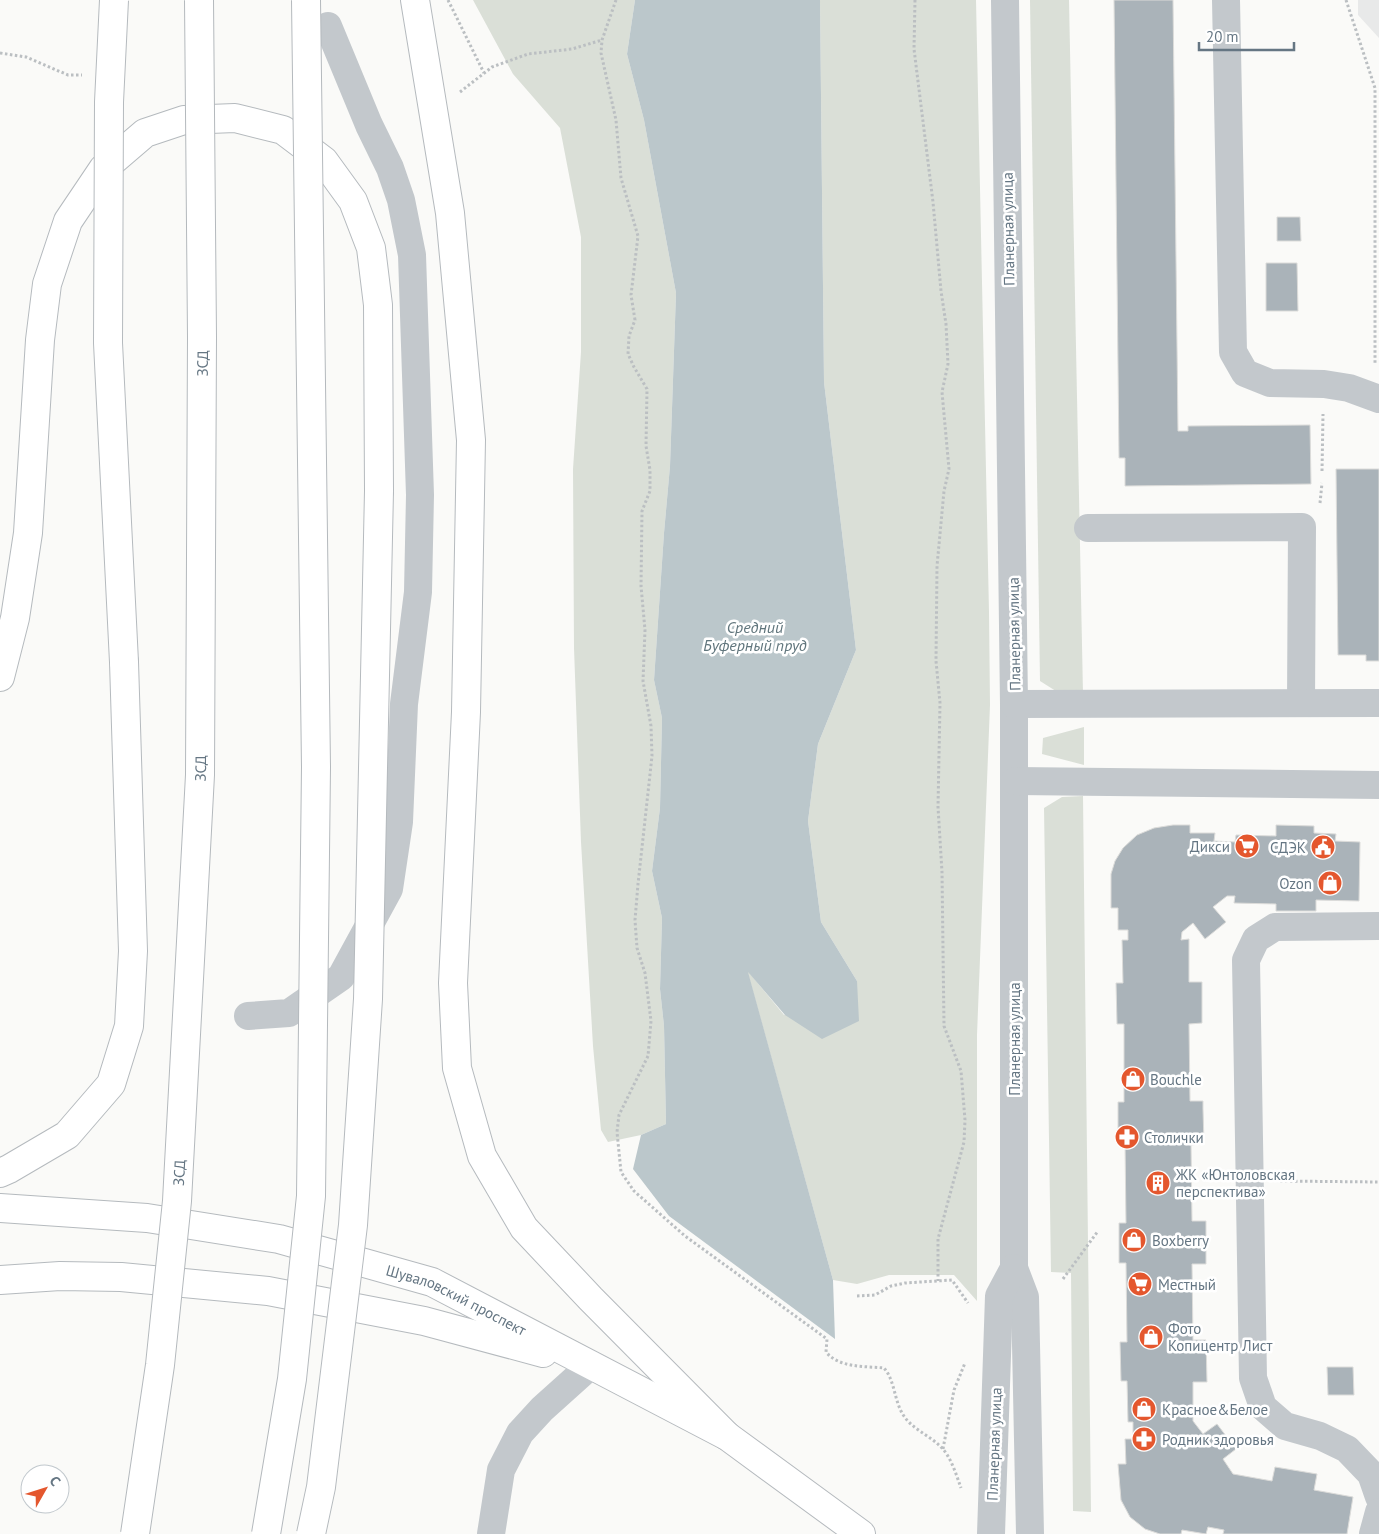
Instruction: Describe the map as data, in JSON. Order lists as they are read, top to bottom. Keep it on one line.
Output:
{"streets":{"main road":["ЗСД","Шуваловский проспект"],"street":["Планерная улица"]},"water":["Средний Буферный пруд"],"places":{"supermarket":["Дикси","Местный"],"public building":["СДЭК"],"shop":["Ozon","Bouchle","Boxberry","Фото Копицентр Лист","Красное&Белое"],"pharmacy":["Столички","Родник здоровья"],"building":["ЖК «Юнтоловская перспектива»"]},"scale_bar":"20 m","north":"top right"}
